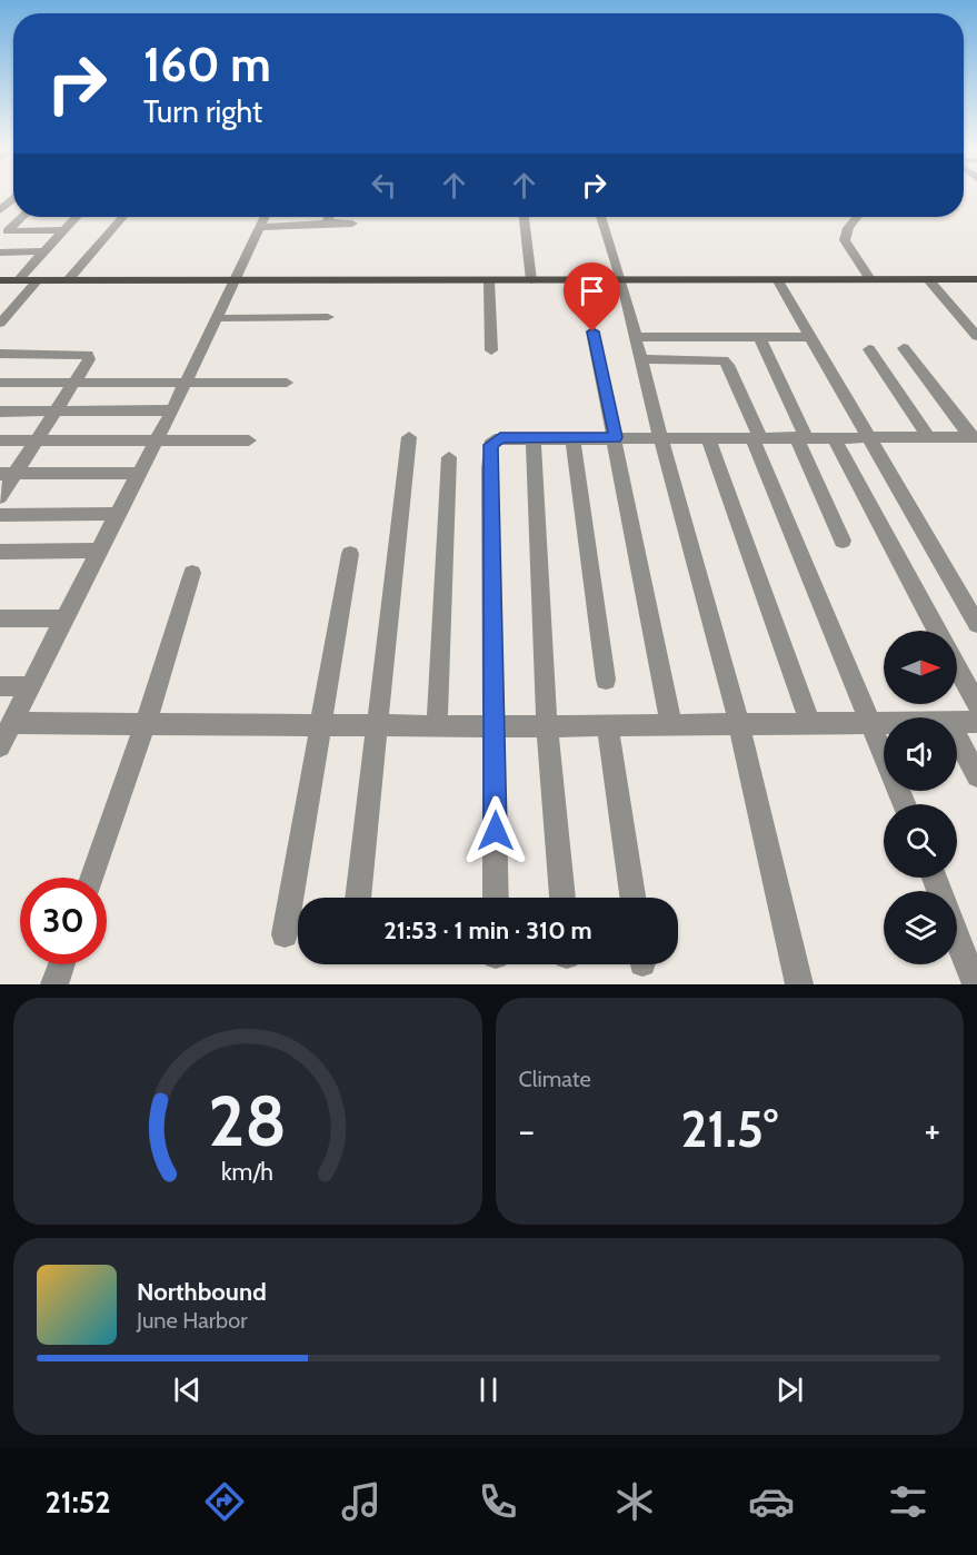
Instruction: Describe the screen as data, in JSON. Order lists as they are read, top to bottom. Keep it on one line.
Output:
{"north":"right","page":{"turn":["160 m","Turn right"],"limit":"30","trip":"21:53 · 1 min · 310 m","tile":"Climate","heat":["−","21.5°","+"],"song":["Northbound","June Harbor"],"tabs":"21:52","gauge":["28","km/h"]}}
